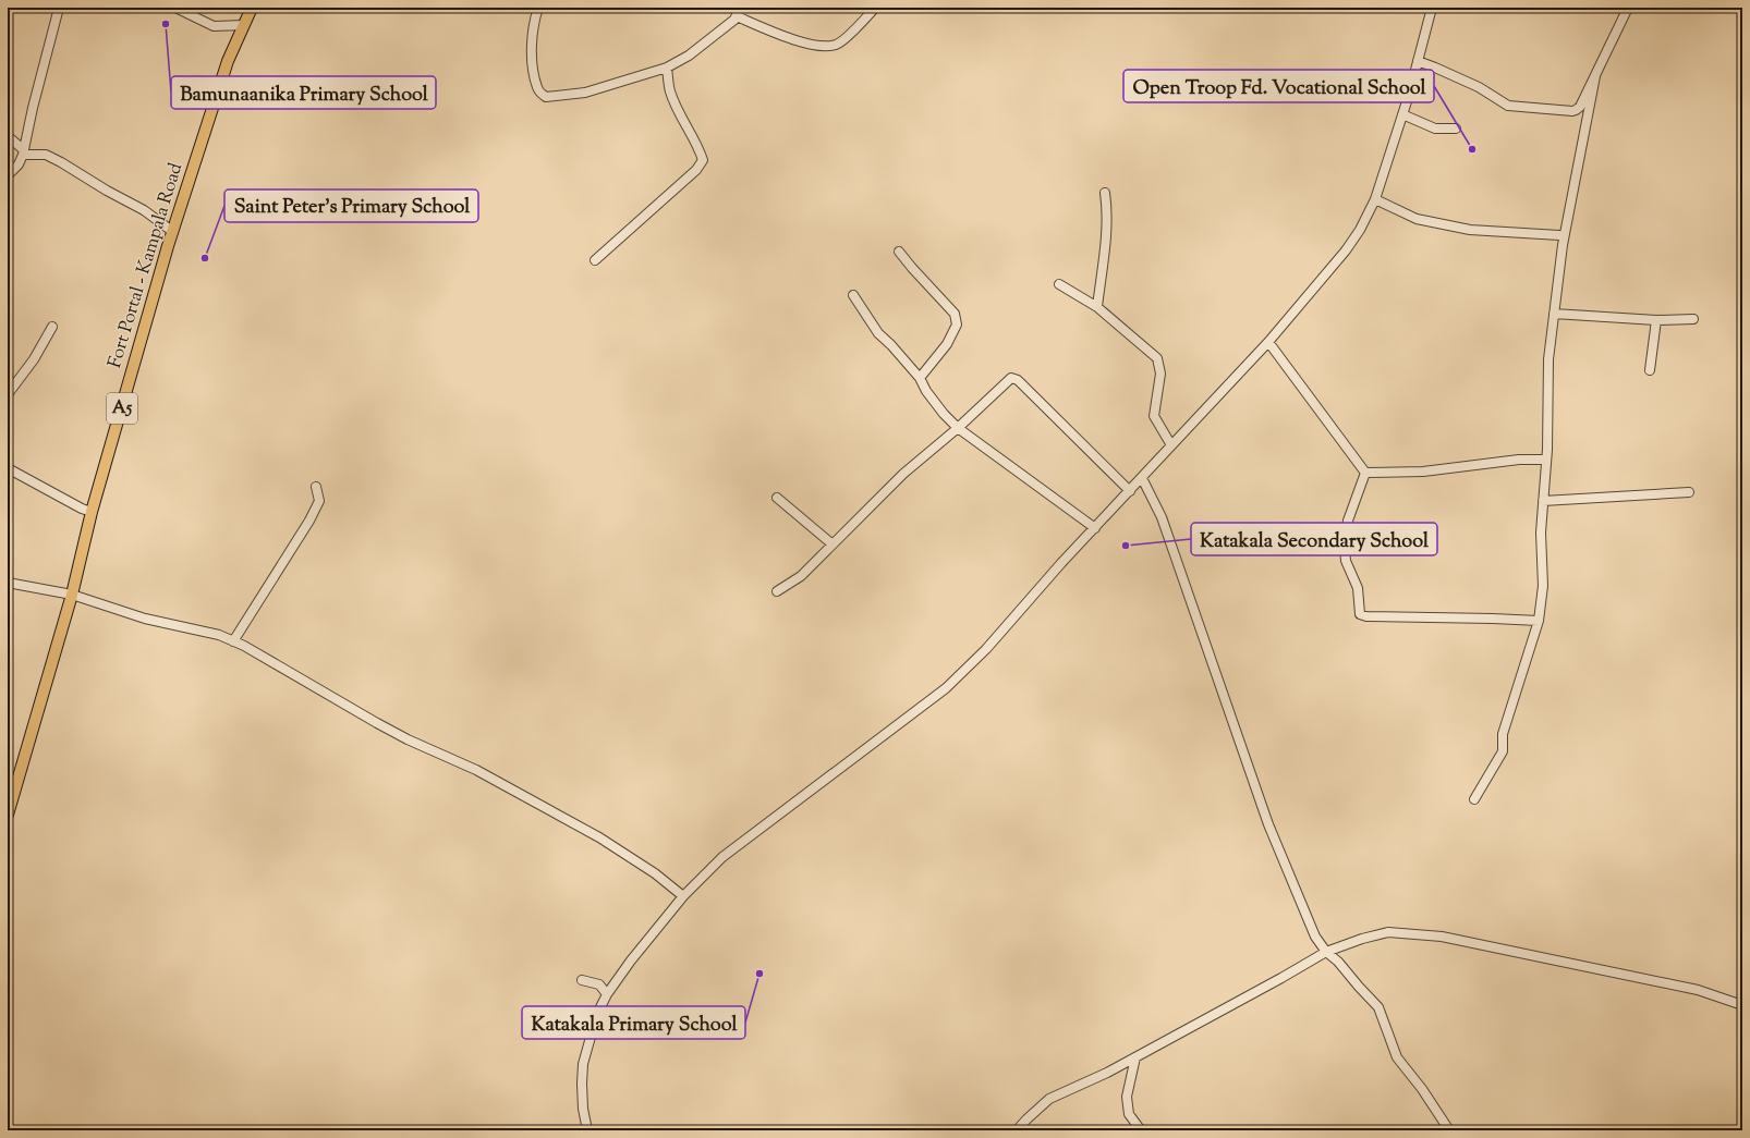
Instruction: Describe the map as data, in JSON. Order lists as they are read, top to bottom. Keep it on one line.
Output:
{"streets":{"main road":["Fort Portal - Kampala Road","A5"]},"places":["Bamunaanika Primary School","Open Troop Fd. Vocational School","Saint Peter's Primary School","Katakala Secondary School","Katakala Primary School"]}
